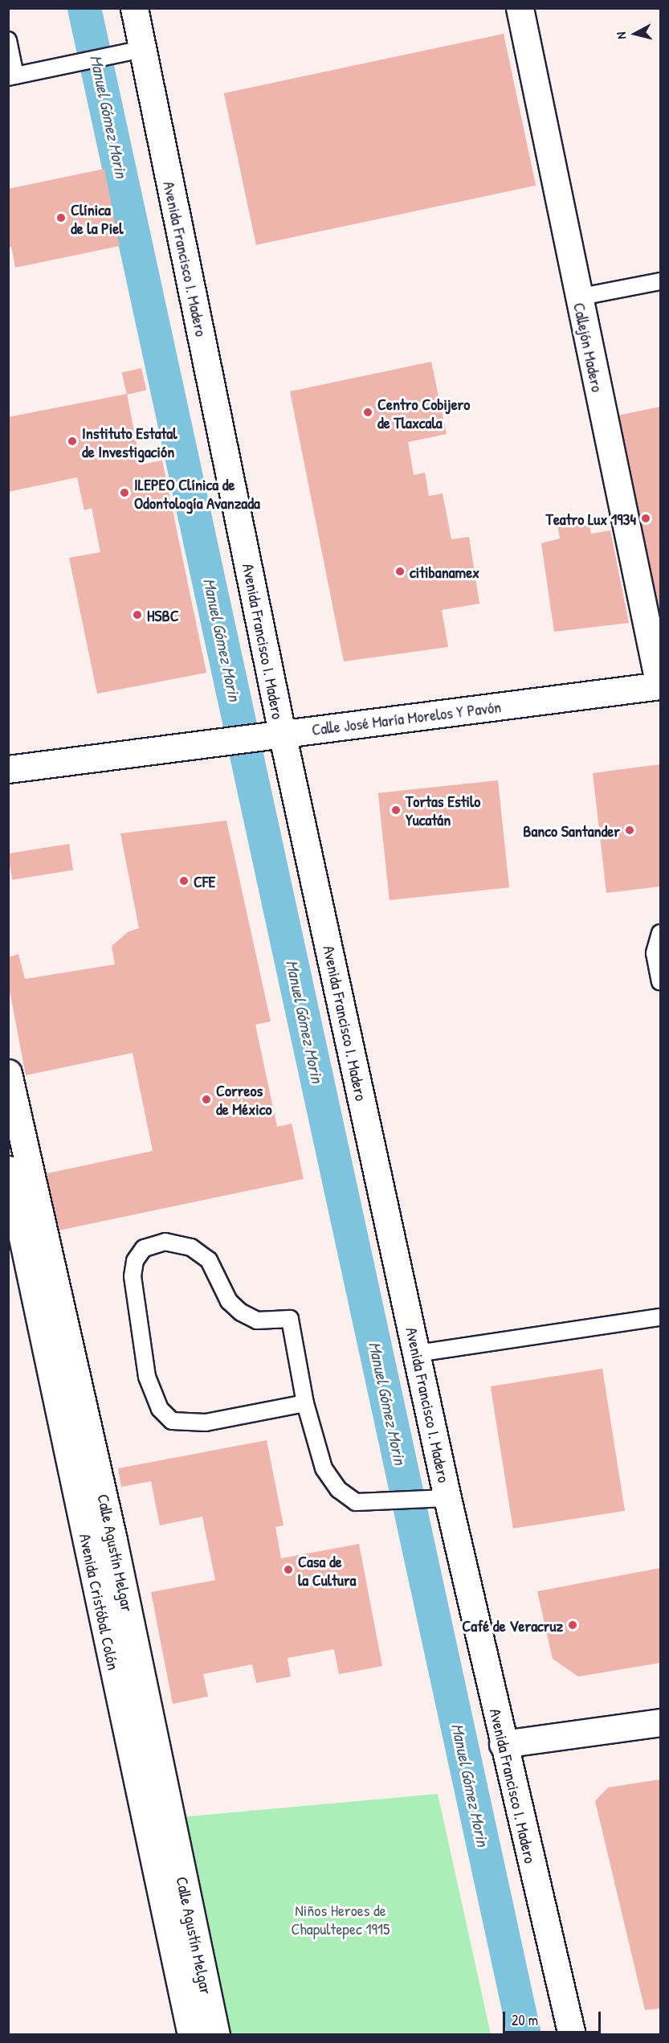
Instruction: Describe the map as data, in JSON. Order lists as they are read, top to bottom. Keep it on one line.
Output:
{"streets":{"main road":["Avenida Francisco I. Madero","Callejón Madero","Calle José María Morelos Y Pavón","Calle Agustín Melgar","Avenida Cristóbal Colón"]},"crossings":[["Avenida Francisco I. Madero","Calle José María Morelos Y Pavón"],["Callejón Madero","Calle José María Morelos Y Pavón"]],"water":["Manuel Gómez Morin"],"parks":["Niños Heroes de Chapultepec 1915"],"places":["Clínica de la Piel","Centro Cobijero de Tlaxcala","Instituto Estatal de Investigación","ILEPEO Clínica de Odontología Avanzada","Teatro Lux 1934","citibanamex","HSBC","Tortas Estilo Yucatán","Banco Santander","CFE","Correos de México","Casa de la Cultura","Café de Veracruz"],"scale_bar":"20 m","north":"left"}
